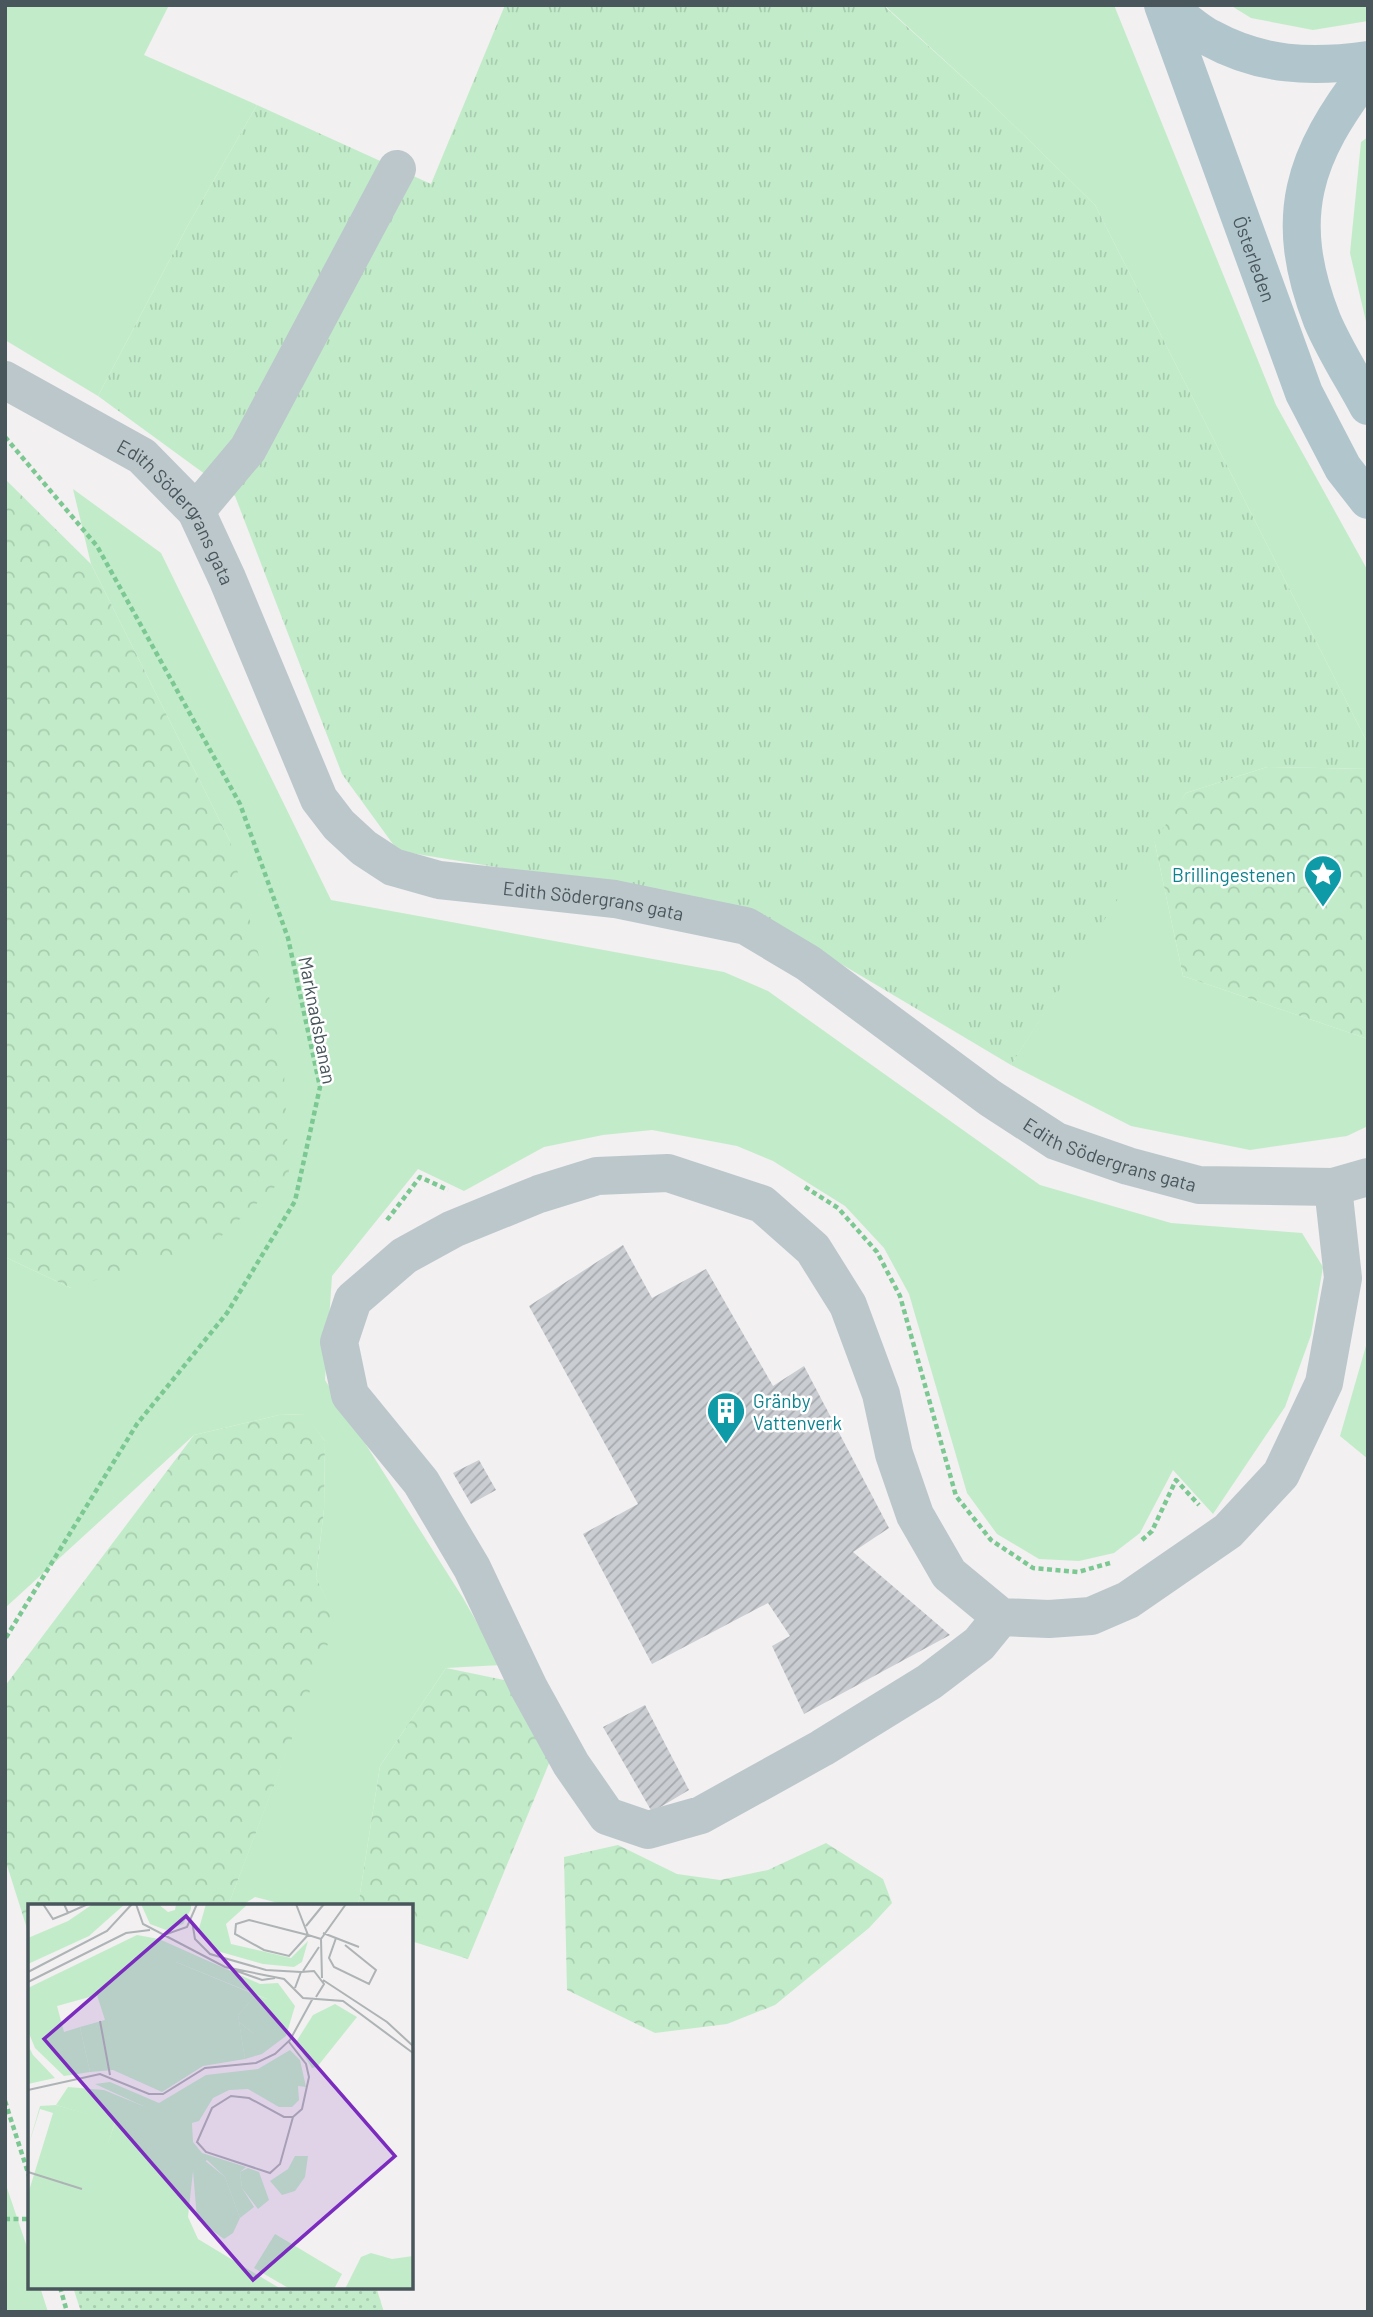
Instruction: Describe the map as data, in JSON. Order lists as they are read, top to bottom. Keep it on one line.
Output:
{"streets":{"main road":["Österleden"],"street":["Edith Södergrans gata"],"path":["Marknadsbanan"]},"places":{"place":["Brillingestenen"],"building":["Gränby Vattenverk"]}}
